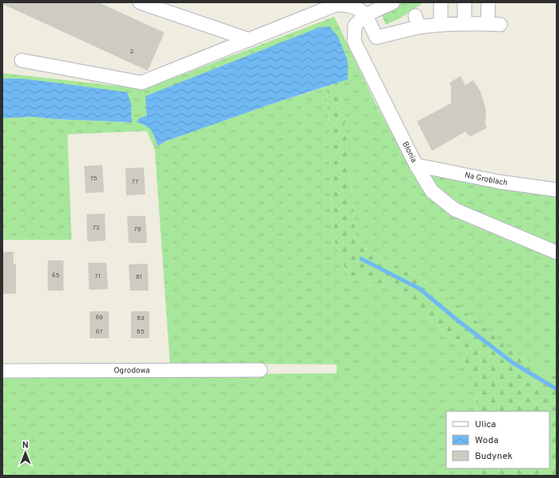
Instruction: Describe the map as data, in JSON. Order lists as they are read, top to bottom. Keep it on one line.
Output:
{"streets":{"street":["Błonia","Na Groblach","Ogrodowa"]},"crossings":[["Błonia","Na Groblach"]],"house_numbers":["2","75","77","73","79","65","71","81","69","83","67","85"],"legend":["Ulica","Woda","Budynek"],"north":"top"}
